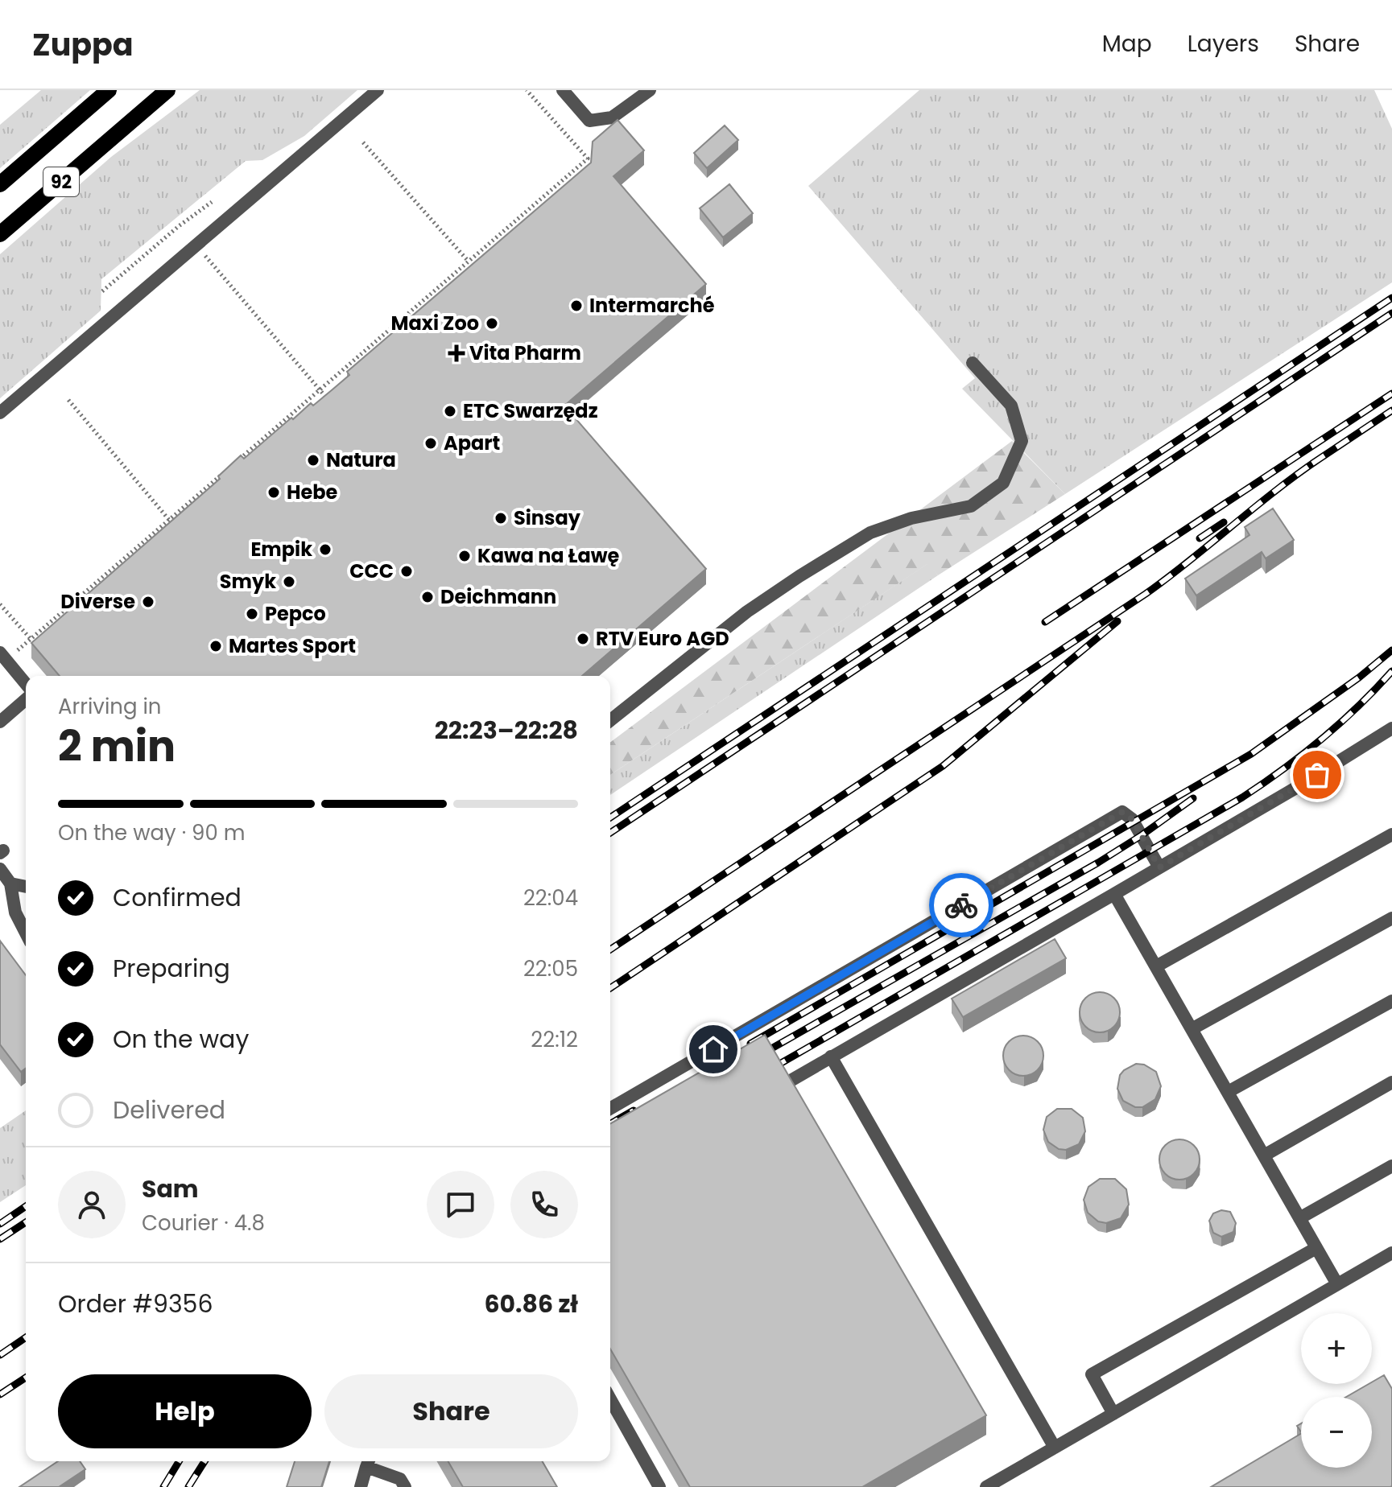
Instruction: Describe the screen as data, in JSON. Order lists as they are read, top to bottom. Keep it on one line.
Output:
{"streets":{"main road":["92"]},"places":{"other":["Intermarché","Maxi Zoo","ETC Swarzędz","Apart","Natura","Hebe","Sinsay","Empik","Kawa na Ławę","CCC","Smyk","Deichmann","Diverse","Pepco","RTV Euro AGD","Martes Sport"],"health":["Vita Pharm"]},"page":{"header":"Zuppa","nav":["Map","Layers","Share"],"heading":["2 min","Arriving in","22:23–22:28"],"panel":["Sam","Courier · 4.8","Order #9356","60.86 zł"],"bar":"On the way · 90 m","list":[["Confirmed","22:04"],["Preparing","22:05"],["On the way","22:12"],"Delivered"],"map_buttons":["+","−"],"buttons":["Help","Share"]}}
